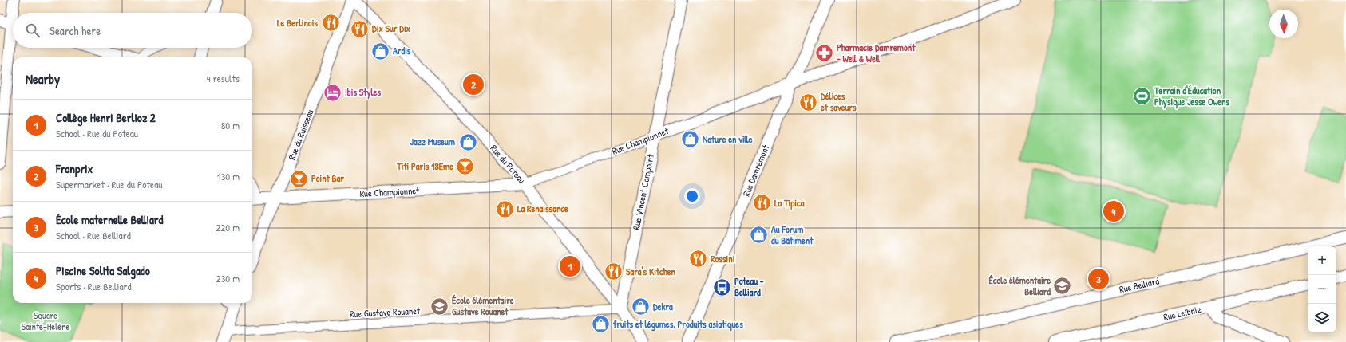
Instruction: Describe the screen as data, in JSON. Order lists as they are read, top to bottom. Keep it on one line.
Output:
{"streets":{"street":["Rue du Ruisseau","Rue Championnet","Rue du Poteau","Rue Damrémont","Rue Vincent Compoint","Rue Belliard","Rue Gustave Rouanet","Rue Leibniz"]},"crossings":[["Rue du Ruisseau","Rue Championnet"],["Rue Championnet","Rue du Poteau"],["Rue Championnet","Rue Damrémont"],["Rue Championnet","Rue Vincent Compoint"],["Rue du Poteau","Rue Vincent Compoint"],["Rue du Poteau","Rue Gustave Rouanet"],["Rue Vincent Compoint","Rue Gustave Rouanet"]],"parks":["Square Sainte-Hélène"],"places":{"restaurant":["Le Berlinois","Dix Sur Dix","Délices et saveurs","La Tipica","La Renaissance","Rossini","Sara's Kitchen"],"shop":["Ardis","Nature en ville","Jazz Museum","Au Forum du Bâtiment","Dekra","fruits et légumes. Produits asiatiques"],"pharmacy":["Pharmacie Damremont - Well & Well"],"hotel":["Ibis Styles"],"sports":["Terrain d'Éducation Physique Jesse Owens"],"bar":["Titi Paris 18Eme","Point Bar"],"school or university":["École élémentaire Belliard","École élémentaire Gustave Rouanet"],"bus stop":["Poteau - Belliard"]},"north":"bottom","page":{"search":"Search here","heading":["Nearby","4 results"],"pins":["2","4","1","3"],"list":[{"mark":"1","name":"Collège Henri Berlioz 2","note":"School · Rue du Poteau","value":"80 m"},{"mark":"2","name":"Franprix","note":"Supermarket · Rue du Poteau","value":"130 m"},{"mark":"3","name":"École maternelle Belliard","note":"School · Rue Belliard","value":"220 m"},{"mark":"4","name":"Piscine Solita Salgado","note":"Sports · Rue Belliard","value":"230 m"}],"map_buttons":["+","−"]}}
